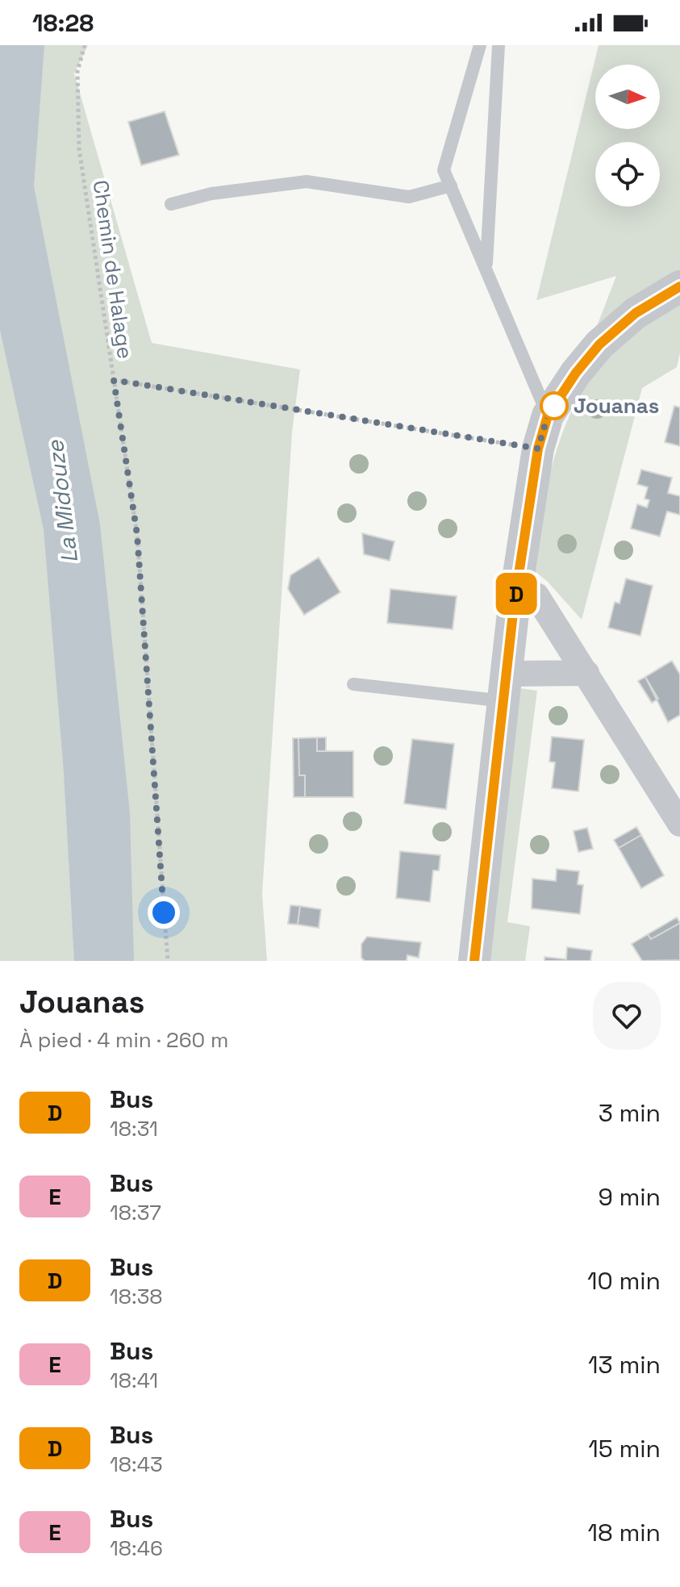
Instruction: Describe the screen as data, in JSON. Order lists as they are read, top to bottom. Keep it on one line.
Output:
{"streets":{"path":["Chemin de Halage"]},"water":["La Midouze"],"places":["Jouanas"],"lines":["bus line D"],"north":"right","page":{"status":"18:28","on_map":"D","heading":["Jouanas","À pied · 4 min · 260 m"],"list":[{"mark":"D","name":"Bus","note":"18:31","value":"3 min"},{"mark":"E","name":"Bus","note":"18:37","value":"9 min"},{"mark":"D","name":"Bus","note":"18:38","value":"10 min"},{"mark":"E","name":"Bus","note":"18:41","value":"13 min"},{"mark":"D","name":"Bus","note":"18:43","value":"15 min"},{"mark":"E","name":"Bus","note":"18:46","value":"18 min"}]}}
